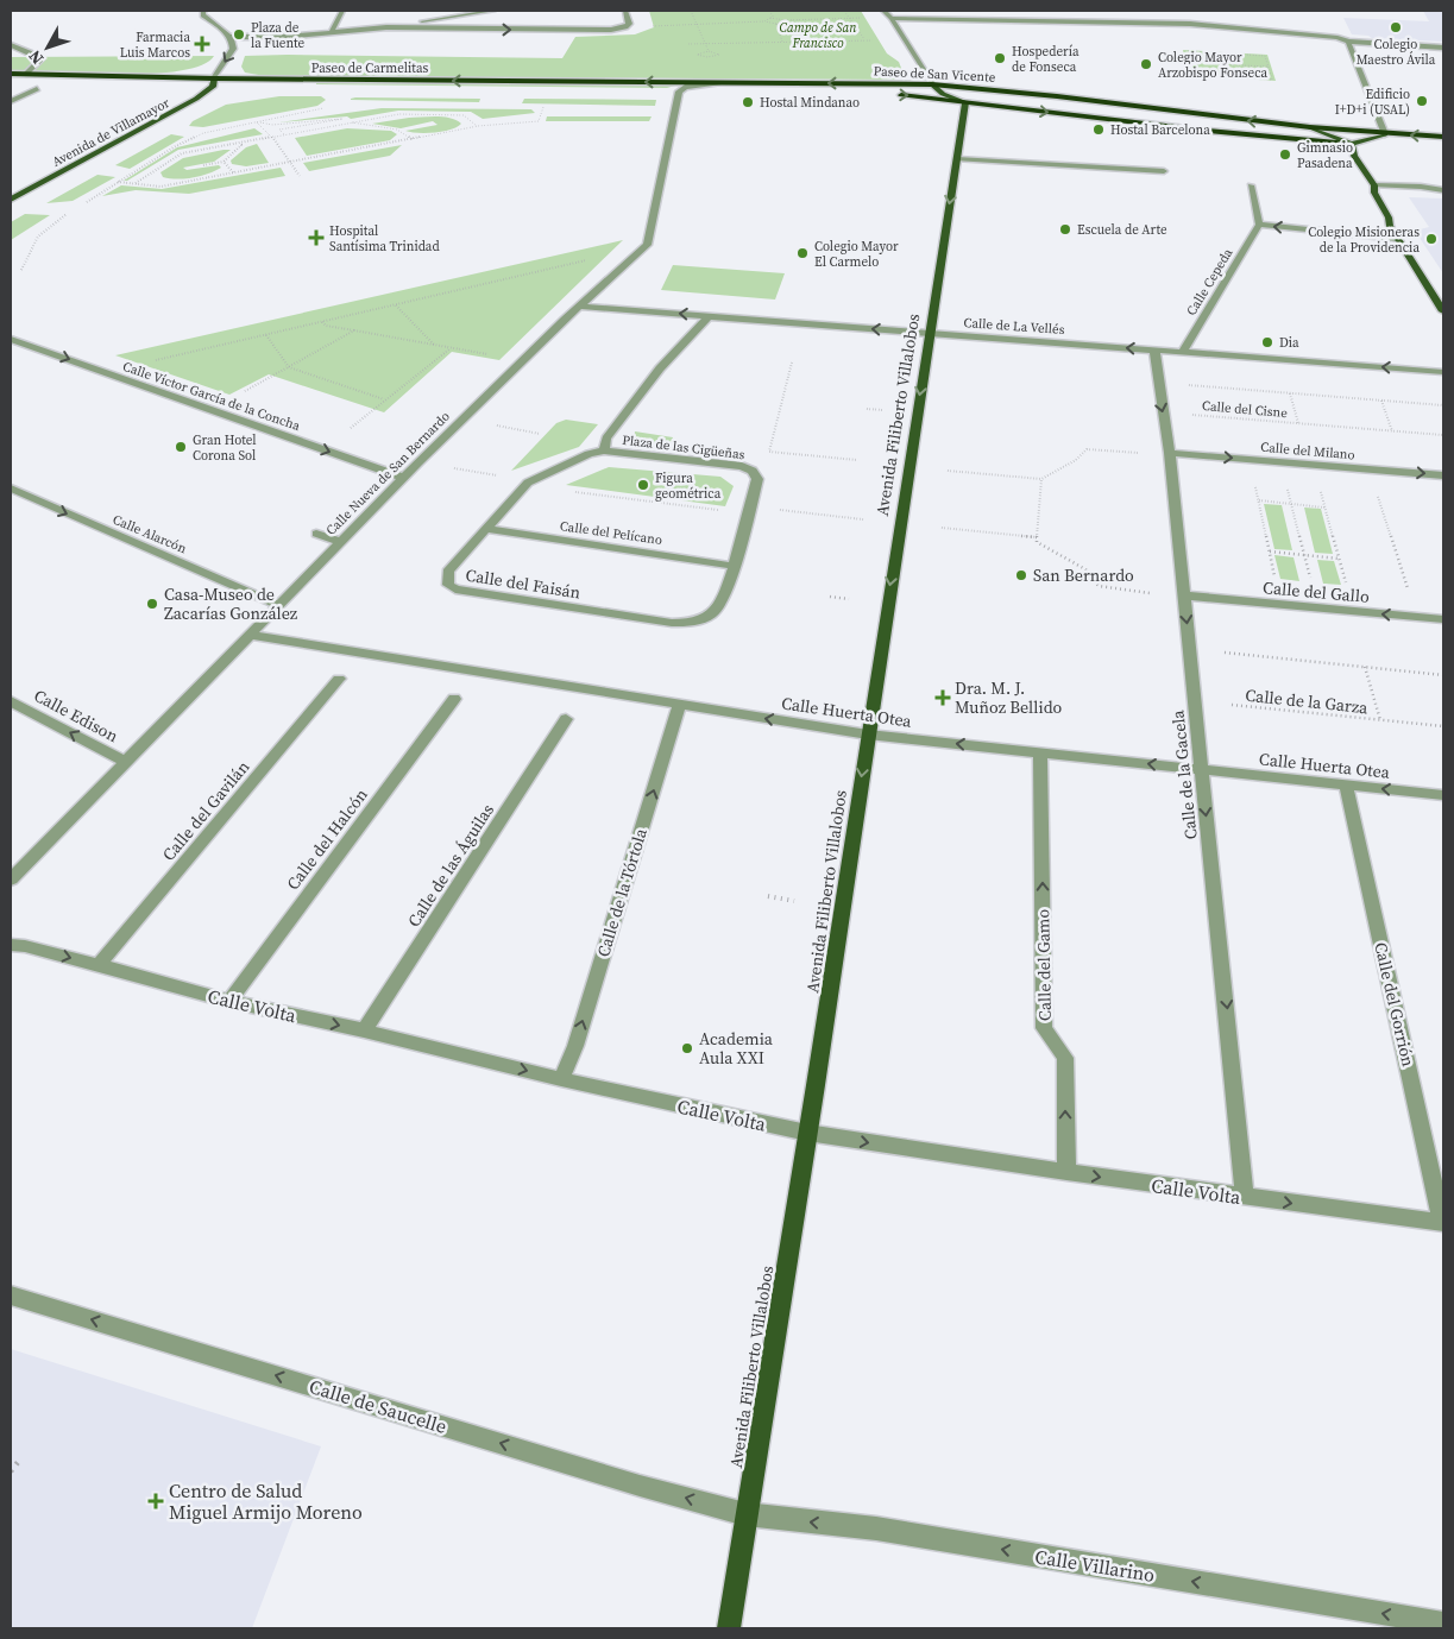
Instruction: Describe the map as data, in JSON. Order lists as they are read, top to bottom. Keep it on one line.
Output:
{"streets":{"highway":["Paseo de Carmelitas","Paseo de San Vicente"],"main road":["Avenida de Villamayor","Avenida Filiberto Villalobos"],"street":["Calle Cepeda","Calle de La Vellés","Calle Víctor García de la Concha","Plaza de las Cigüeñas","Calle del Milano","Calle Nueva de San Bernardo","Calle del Pelícano","Calle Alarcón","Calle del Faisán","Calle del Gallo","Calle Huerta Otea","Calle Edison","Calle de la Gacela","Calle del Gavilán","Calle del Halcón","Calle de las Águilas","Calle de la Tórtola","Calle del Gamo","Calle del Gorrión","Calle Volta","Calle de Saucelle","Calle Villarino"],"path":["Calle del Cisne","Calle de la Garza"]},"crossings":[["Paseo de Carmelitas","Paseo de San Vicente"],["Paseo de Carmelitas","Avenida de Villamayor"],["Paseo de Carmelitas","Calle Nueva de San Bernardo"],["Paseo de San Vicente","Avenida Filiberto Villalobos"],["Paseo de San Vicente","Calle Nueva de San Bernardo"],["Calle Cepeda","Calle de La Vellés"],["Calle de La Vellés","Avenida Filiberto Villalobos"],["Calle de La Vellés","Plaza de las Cigüeñas"],["Calle de La Vellés","Calle Nueva de San Bernardo"],["Calle de La Vellés","Calle de la Gacela"],["Calle Víctor García de la Concha","Calle Nueva de San Bernardo"],["Avenida Filiberto Villalobos","Calle Huerta Otea"],["Avenida Filiberto Villalobos","Calle Volta"],["Avenida Filiberto Villalobos","Calle de Saucelle"],["Avenida Filiberto Villalobos","Calle Villarino"],["Plaza de las Cigüeñas","Calle del Pelícano"],["Plaza de las Cigüeñas","Calle del Faisán"],["Calle del Milano","Calle de la Gacela"],["Calle Nueva de San Bernardo","Calle Alarcón"],["Calle Nueva de San Bernardo","Calle Huerta Otea"],["Calle Nueva de San Bernardo","Calle Edison"],["Calle del Pelícano","Calle del Faisán"],["Calle del Gallo","Calle de la Gacela"],["Calle Huerta Otea","Calle de la Gacela"],["Calle Huerta Otea","Calle de la Tórtola"],["Calle Huerta Otea","Calle del Gamo"],["Calle Huerta Otea","Calle del Gorrión"],["Calle de la Gacela","Calle Volta"],["Calle del Gavilán","Calle Volta"],["Calle del Halcón","Calle Volta"],["Calle de las Águilas","Calle Volta"],["Calle de la Tórtola","Calle Volta"],["Calle del Gamo","Calle Volta"],["Calle del Gorrión","Calle Volta"],["Calle de Saucelle","Calle Villarino"]],"one_way":["Calle de La Vellés","Calle Víctor García de la Concha","Avenida Filiberto Villalobos","Calle del Milano","Calle Alarcón","Calle del Gallo","Calle Huerta Otea","Calle Edison","Calle de la Gacela","Calle de la Tórtola","Calle del Gamo","Calle Volta","Calle de Saucelle","Calle Villarino"],"parks":["Campo de San Francisco"],"places":{"other":["Colegio Maestro Ávila","Plaza de la Fuente","Hospedería de Fonseca","Colegio Mayor Arzobispo Fonseca","Edificio I+D+i (USAL)","Hostal Mindanao","Hostal Barcelona","Gimnasio Pasadena","Escuela de Arte","Colegio Misioneras de la Providencia","Colegio Mayor El Carmelo","Dia","Gran Hotel Corona Sol","Figura geométrica","San Bernardo","Casa-Museo de Zacarías González","Academia Aula XXI"],"health":["Farmacia Luis Marcos","Hospital Santísima Trinidad","Dra. M. J. Muñoz Bellido","Centro de Salud Miguel Armijo Moreno"]},"north":"bottom left"}
